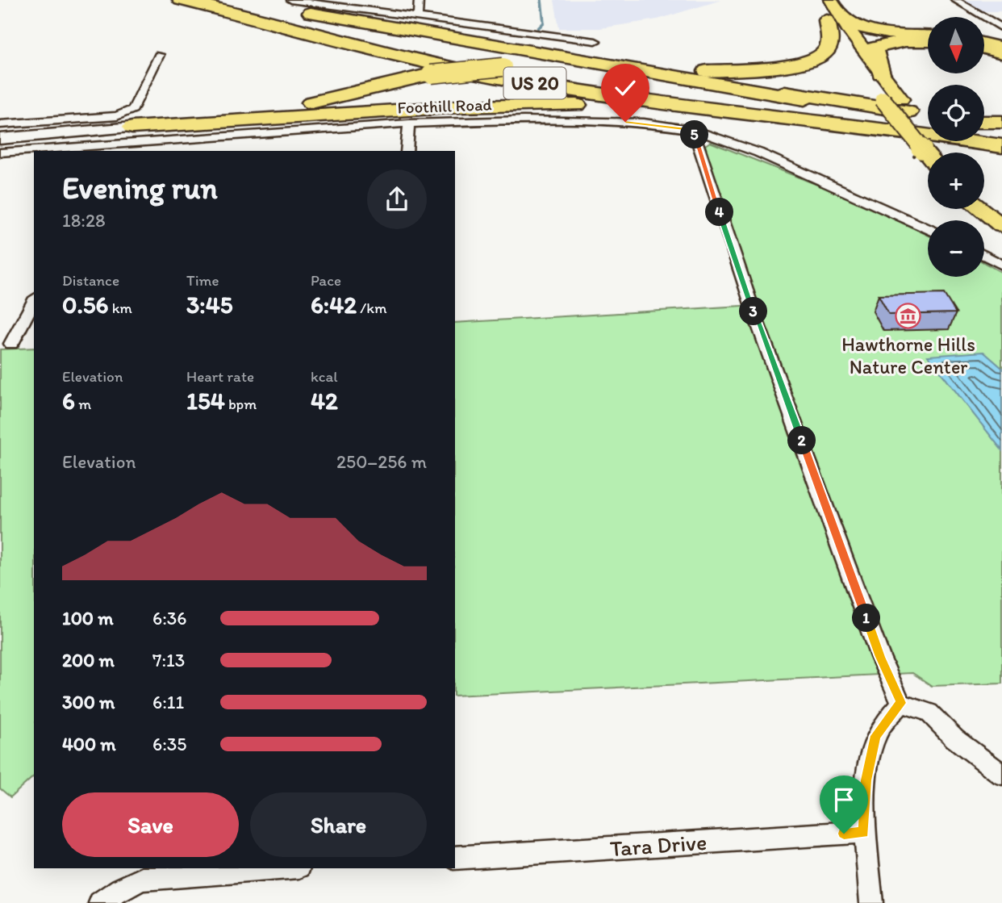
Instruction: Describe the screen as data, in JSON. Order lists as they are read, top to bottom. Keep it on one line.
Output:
{"streets":{"highway":["US 20"],"street":["Foothill Road","Tara Drive"]},"places":{"museum":["Hawthorne Hills Nature Center"]},"north":"bottom","page":{"map_buttons":["+","−"],"pins":["5","4","3","2","1"],"heading":["Evening run","18:28"],"stats":[["Distance","0.56 km"],["Time","3:45"],["Pace","6:42 /km"],["Elevation","6 m"],["Heart rate","154 bpm"],["kcal","42"]],"chart":["Elevation","250–256 m"],"list":[{"name":"100 m","note":"6:36"},{"name":"200 m","note":"7:13"},{"name":"300 m","note":"6:11"},{"name":"400 m","note":"6:35"}],"buttons":["Save","Share"]}}
